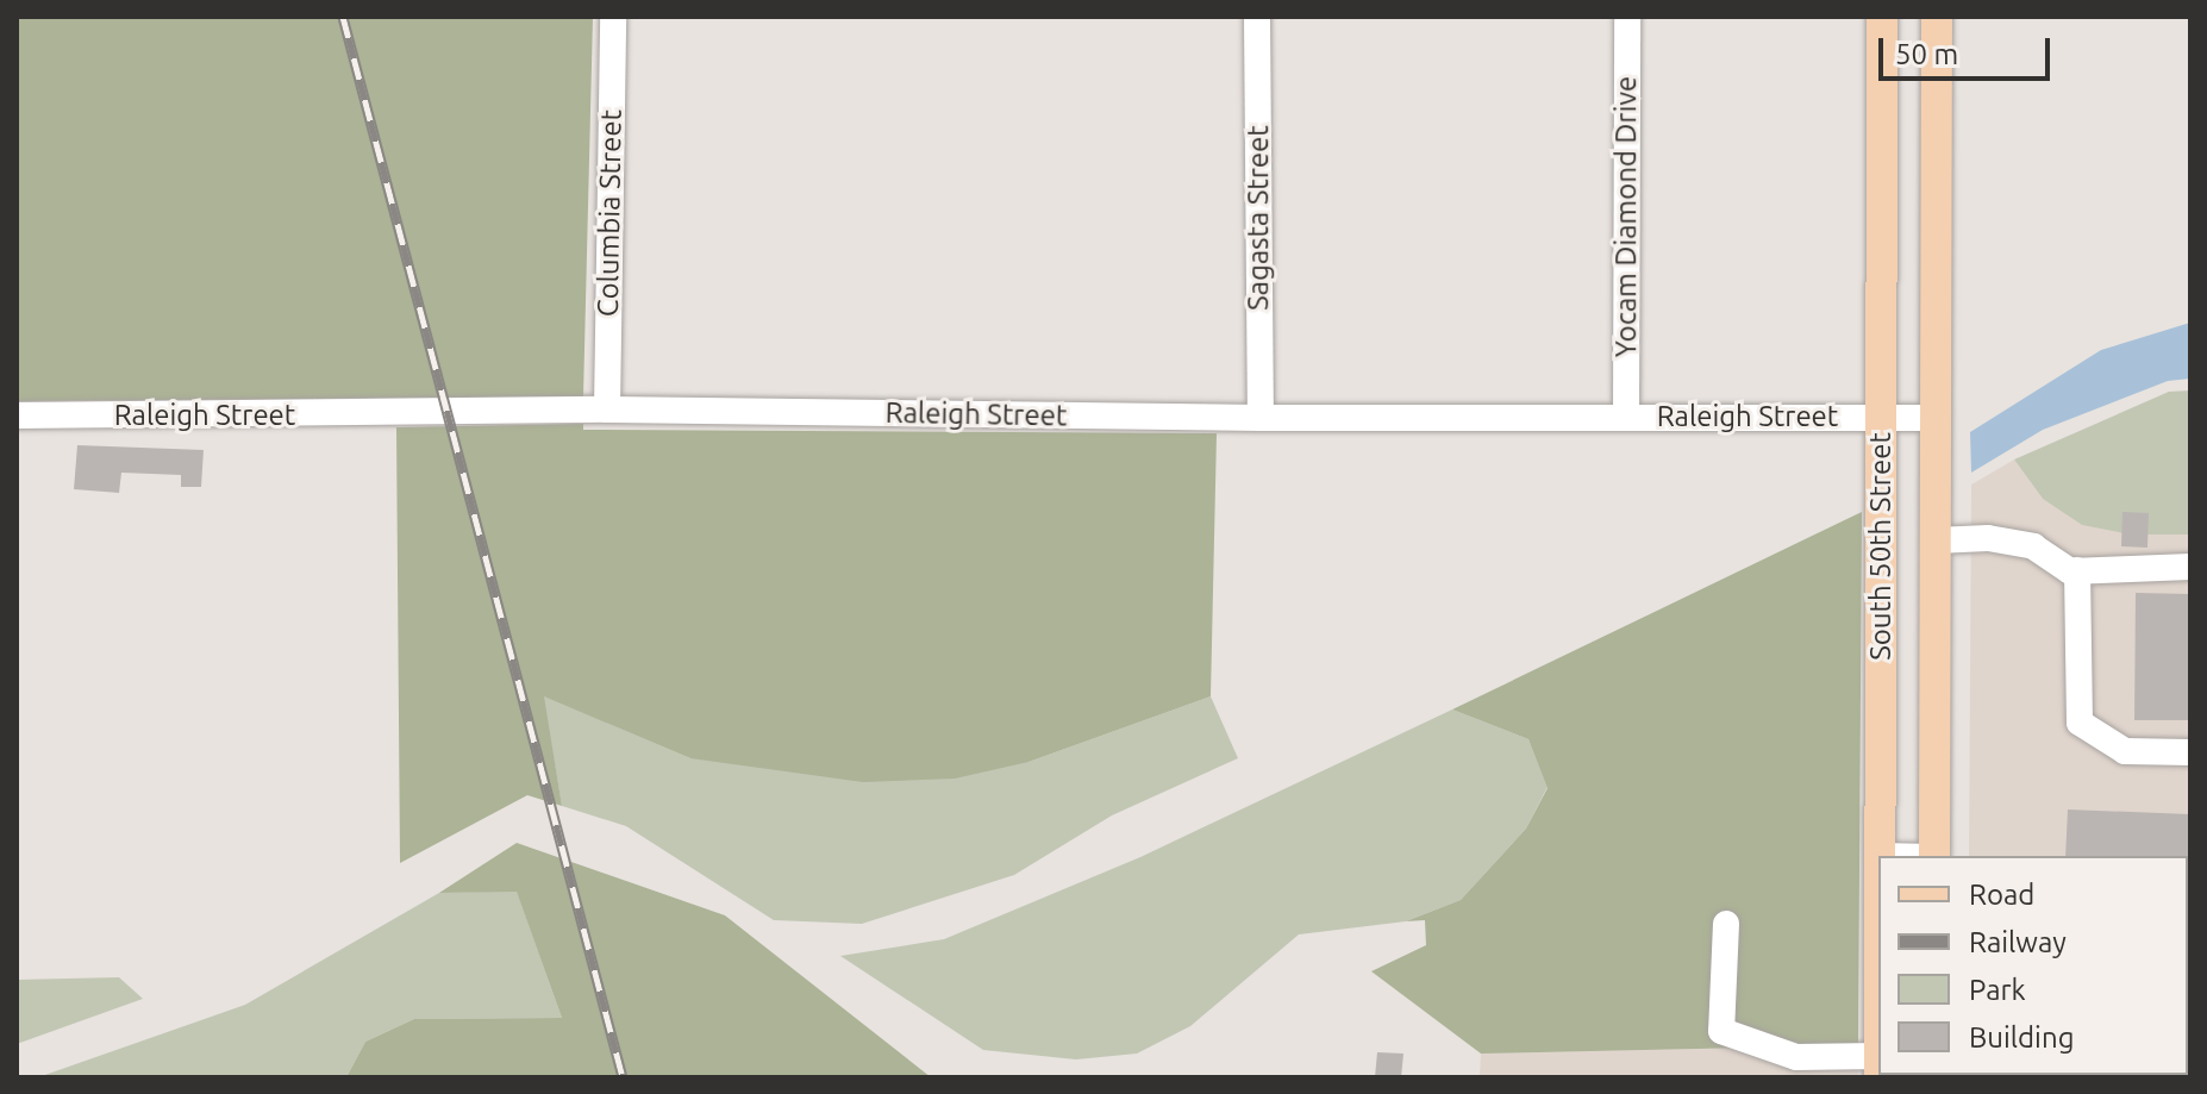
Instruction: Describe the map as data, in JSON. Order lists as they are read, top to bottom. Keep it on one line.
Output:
{"streets":{"main road":["South 50th Street"],"street":["Columbia Street","Yocam Diamond Drive","Sagasta Street","Raleigh Street"]},"crossings":[["Columbia Street","Raleigh Street"],["Yocam Diamond Drive","Raleigh Street"],["Sagasta Street","Raleigh Street"],["Raleigh Street","South 50th Street"]],"legend":["Road","Railway","Park","Building"],"scale_bar":"50 m"}
